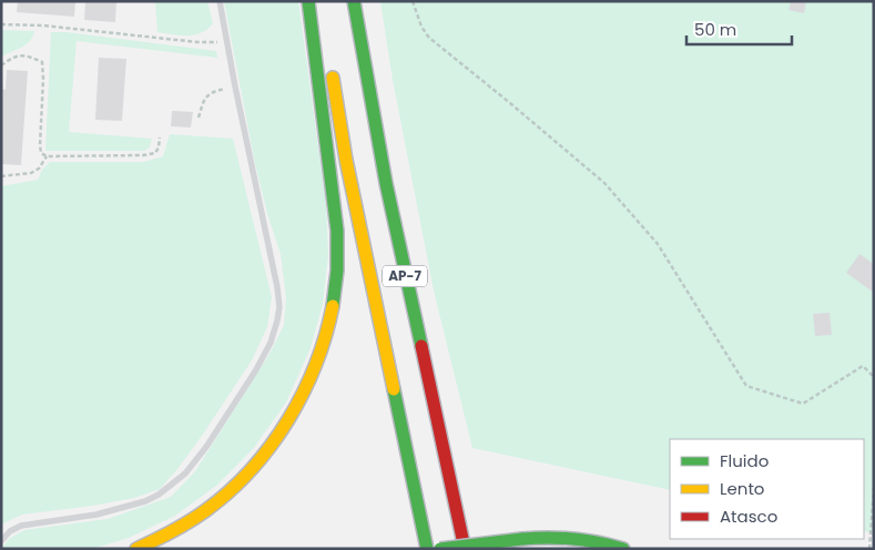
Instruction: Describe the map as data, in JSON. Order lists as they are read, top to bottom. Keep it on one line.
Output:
{"streets":{"highway":["AP-7"]},"legend":["Fluido","Lento","Atasco"],"scale_bar":"50 m"}
